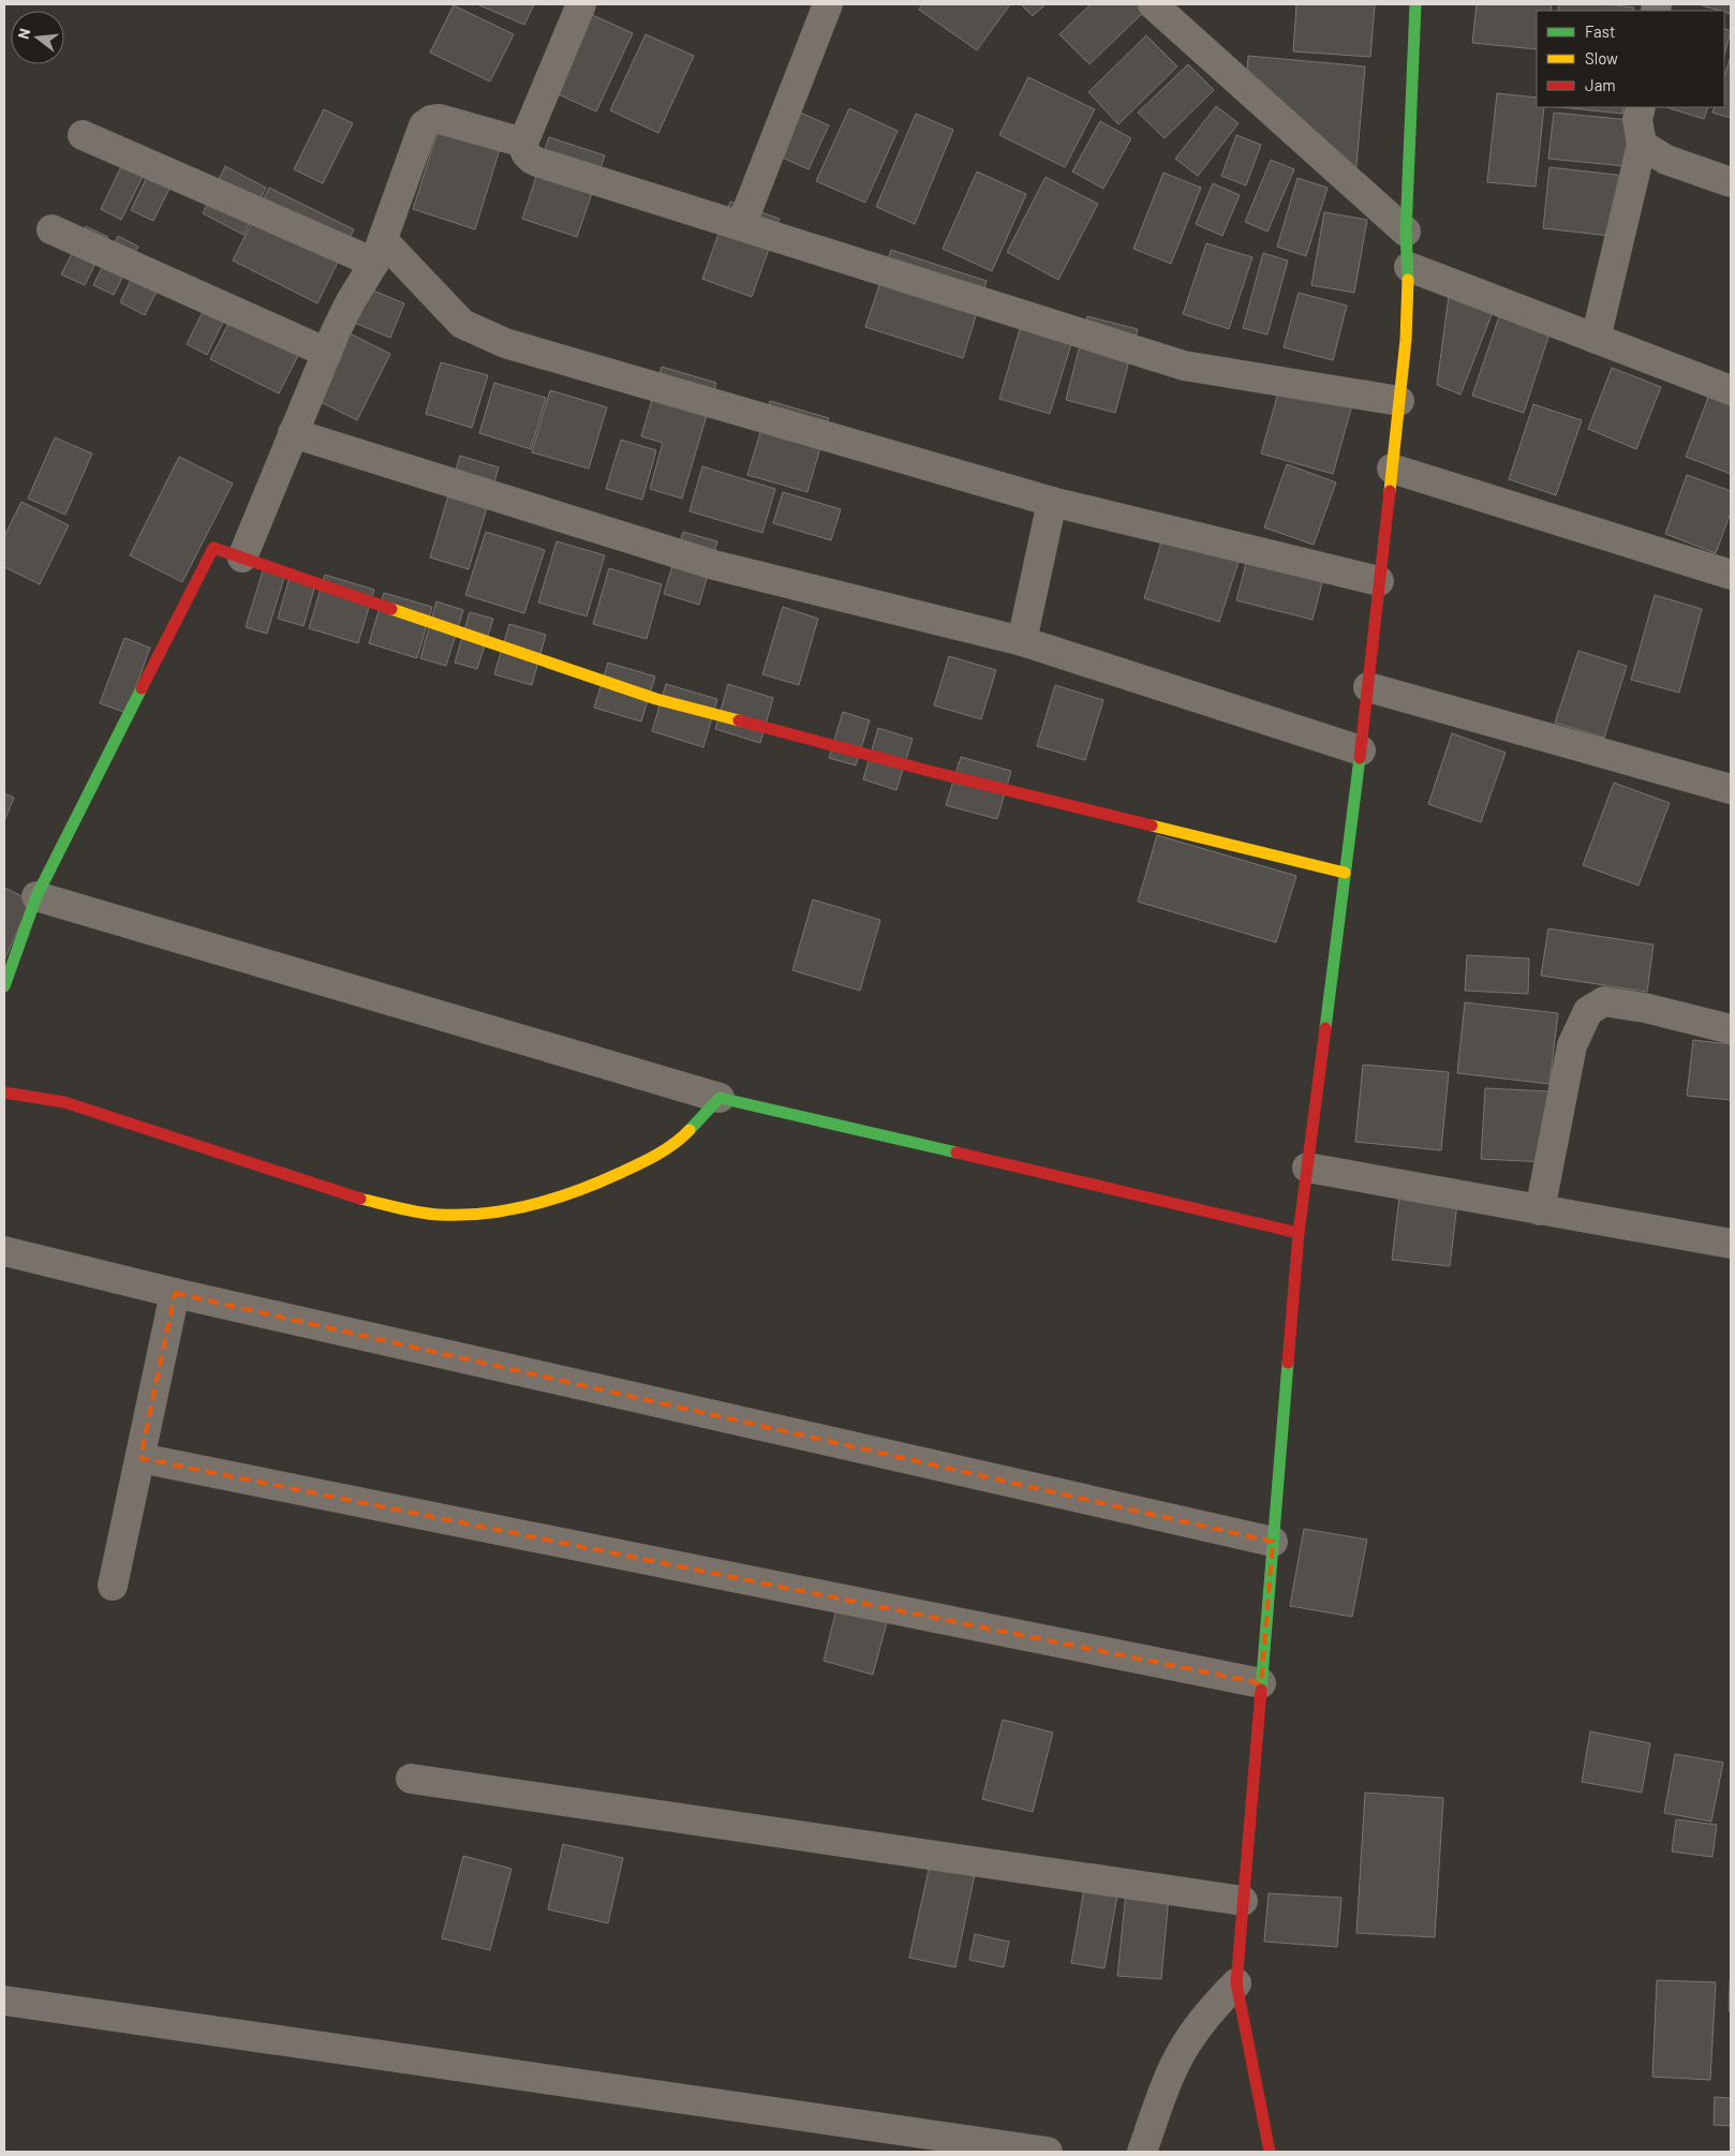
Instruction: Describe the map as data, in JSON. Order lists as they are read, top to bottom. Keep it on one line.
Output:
{"legend":["Fast","Slow","Jam"],"north":"left"}
